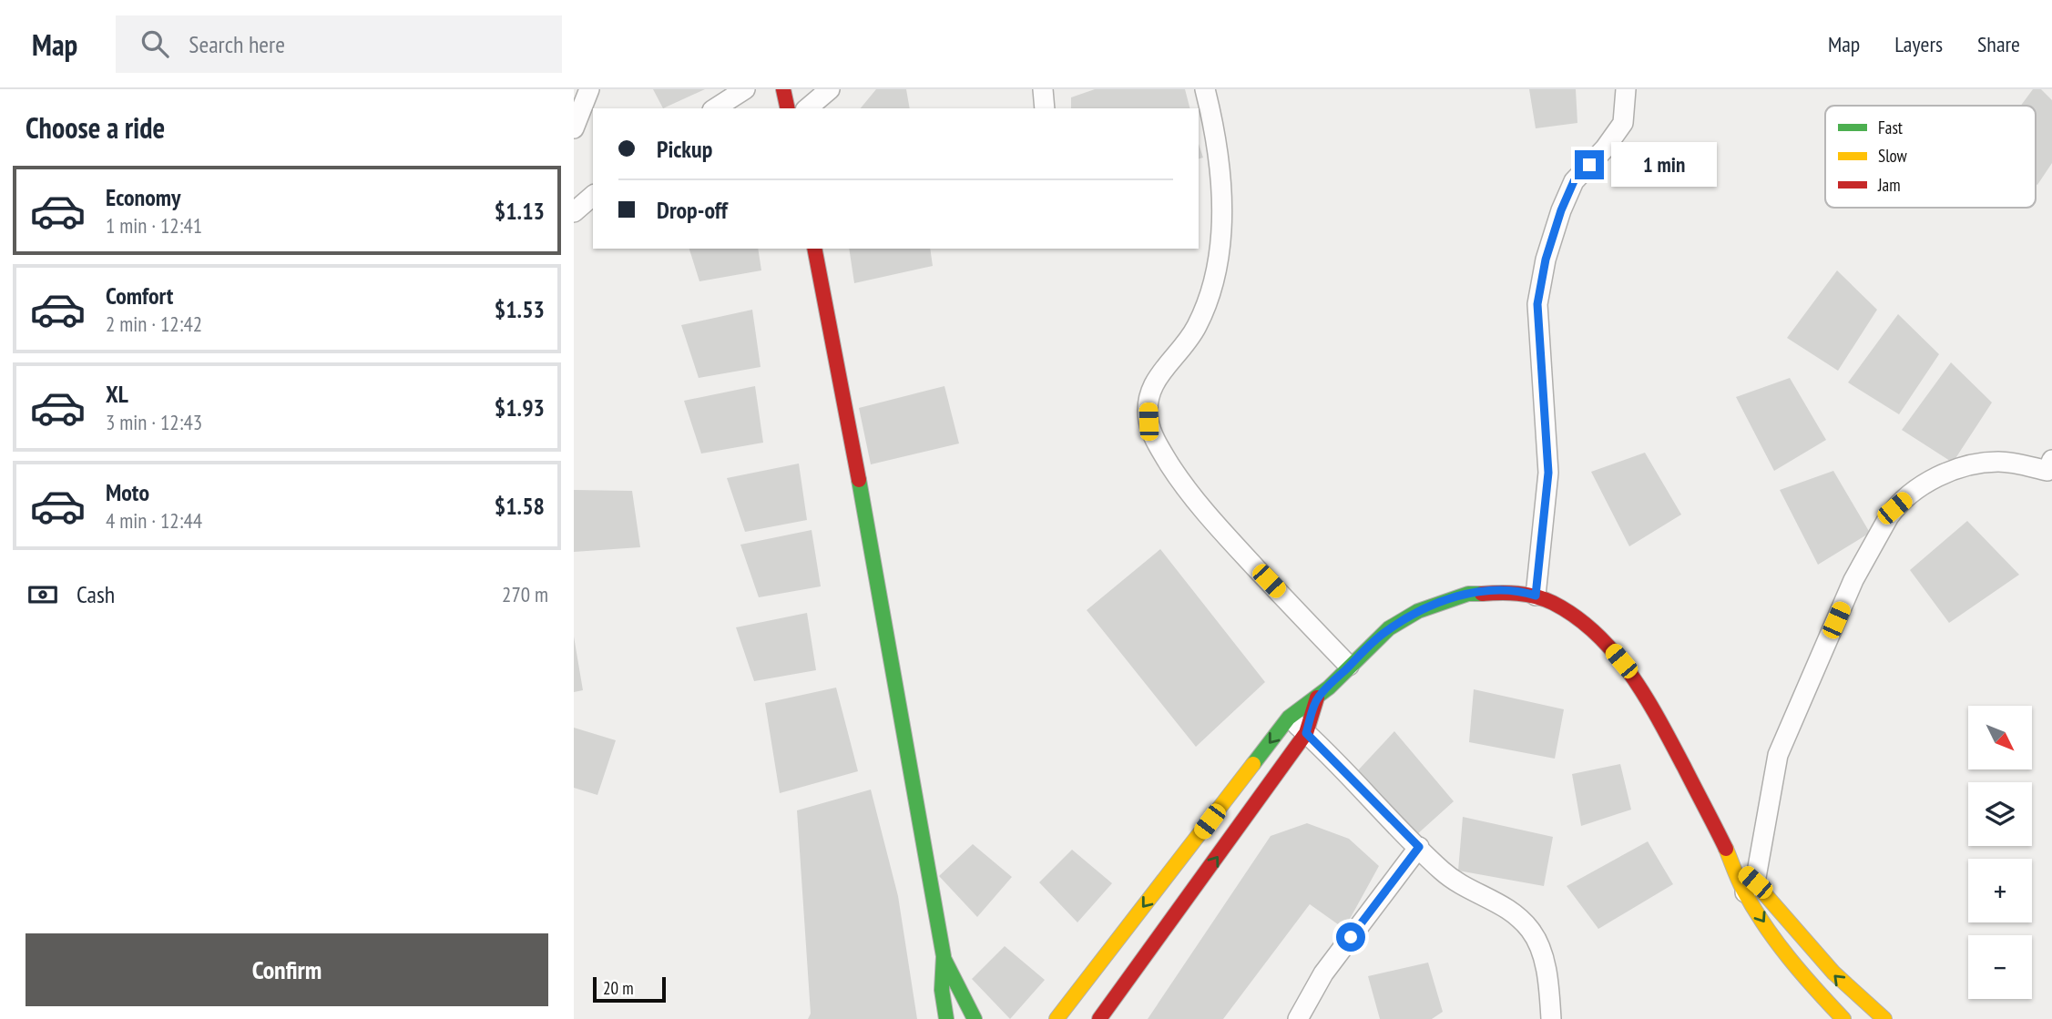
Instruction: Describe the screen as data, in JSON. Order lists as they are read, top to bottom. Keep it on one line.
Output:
{"legend":["Fast","Slow","Jam"],"scale_bar":"20 m","north":"bottom right","page":{"header":"Map","search":"Search here","nav":["Map","Layers","Share"],"heading":"Choose a ride","banner":["Pickup","Drop-off"],"bubble":"1 min","list":[{"name":"Economy","note":"1 min · 12:41","value":"$1.13"},{"name":"Comfort","note":"2 min · 12:42","value":"$1.53"},{"name":"XL","note":"3 min · 12:43","value":"$1.93"},{"name":"Moto","note":"4 min · 12:44","value":"$1.58"}],"pay":["Cash","270 m"],"map_buttons":["+","−"],"buttons":"Confirm","scale":"20 m"}}
